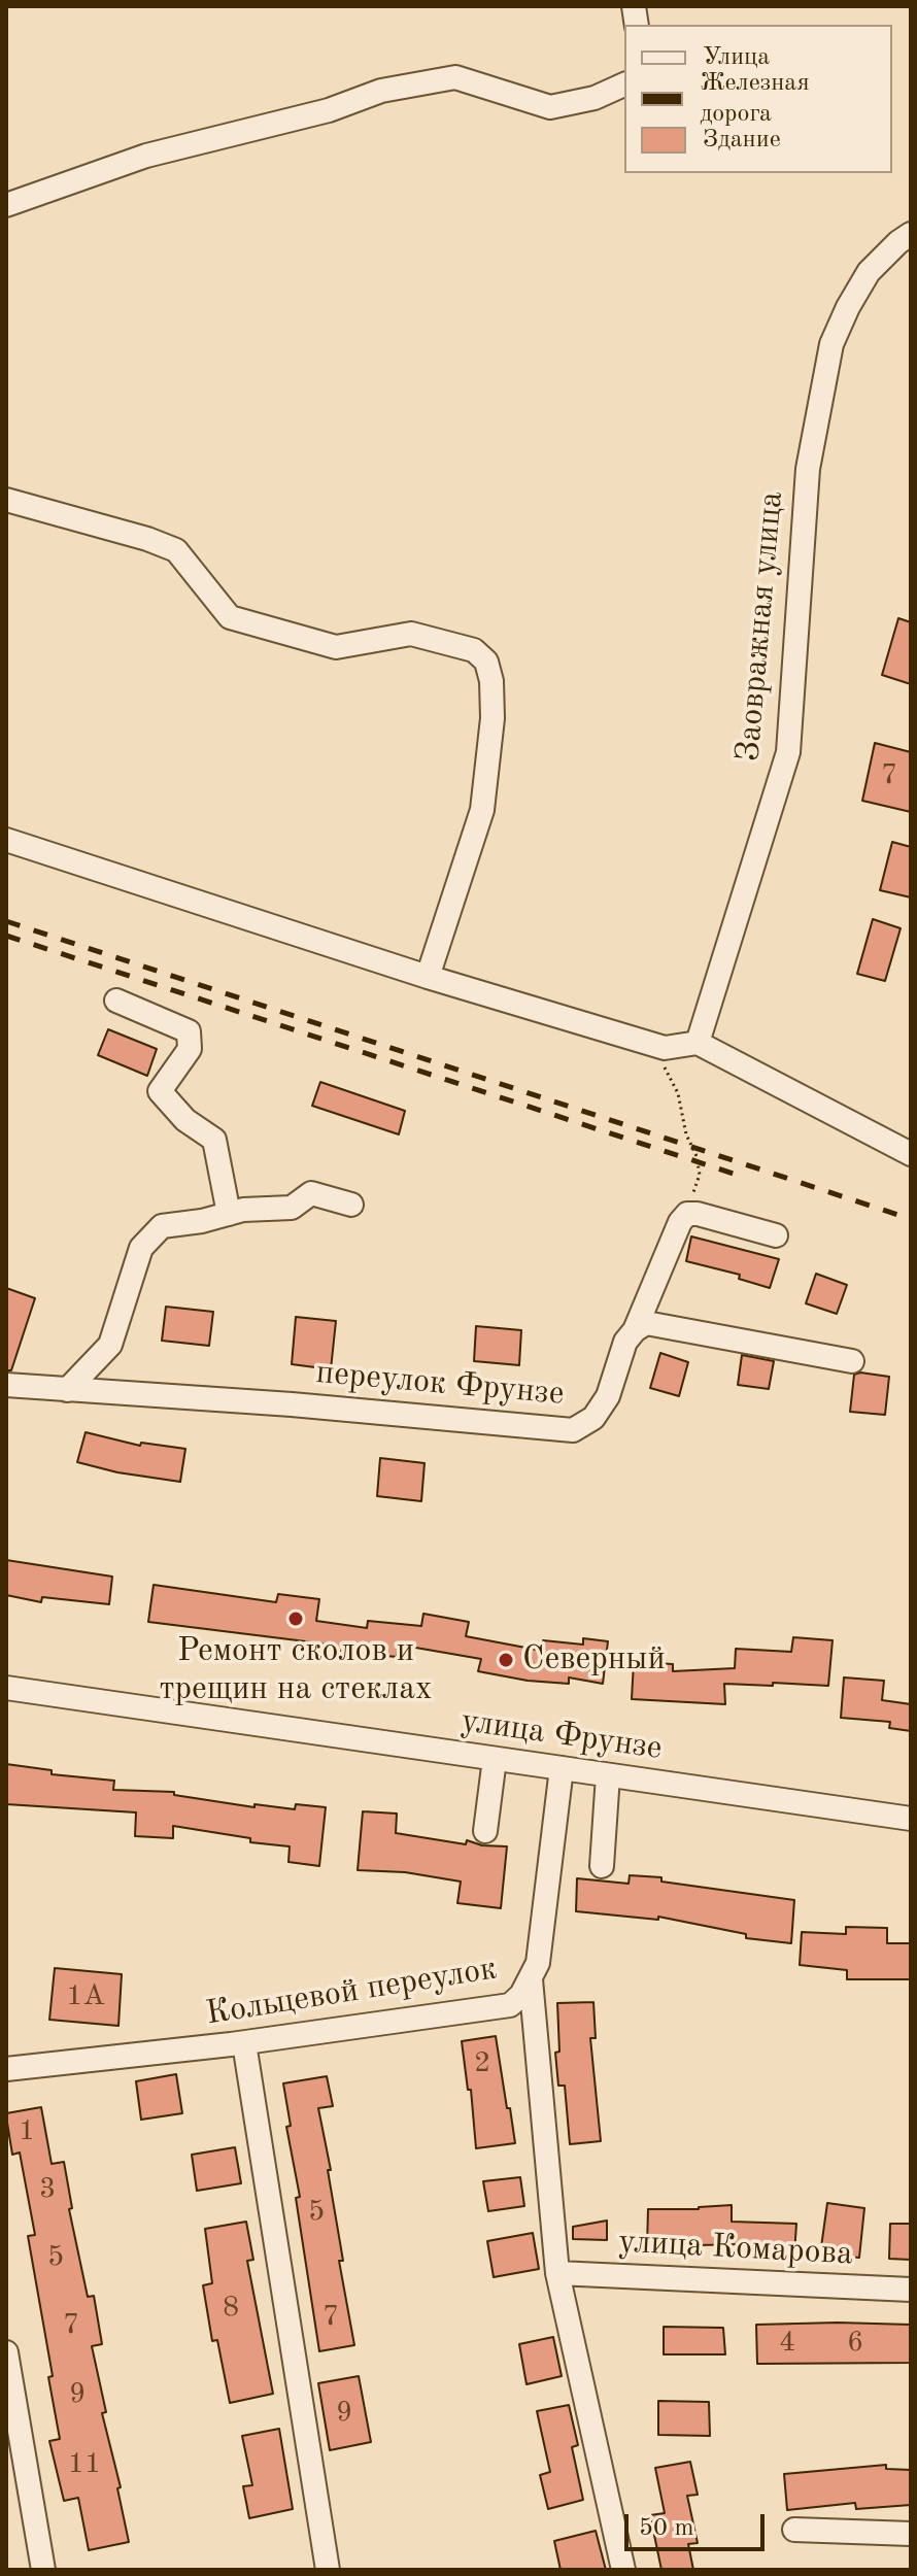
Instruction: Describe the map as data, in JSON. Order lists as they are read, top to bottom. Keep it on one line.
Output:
{"streets":{"street":["Заовражная улица","переулок Фрунзе","улица Фрунзе","Кольцевой переулок","улица Комарова"]},"crossings":[["улица Фрунзе","Кольцевой переулок"]],"places":["Ремонт сколов и трещин на стеклах","Северный"],"house_numbers":["7","1А","2","1","3","5","5","8","7","7","4","6","9","9","11"],"legend":["Улица","Железная дорога","Здание"],"scale_bar":"50 m"}
